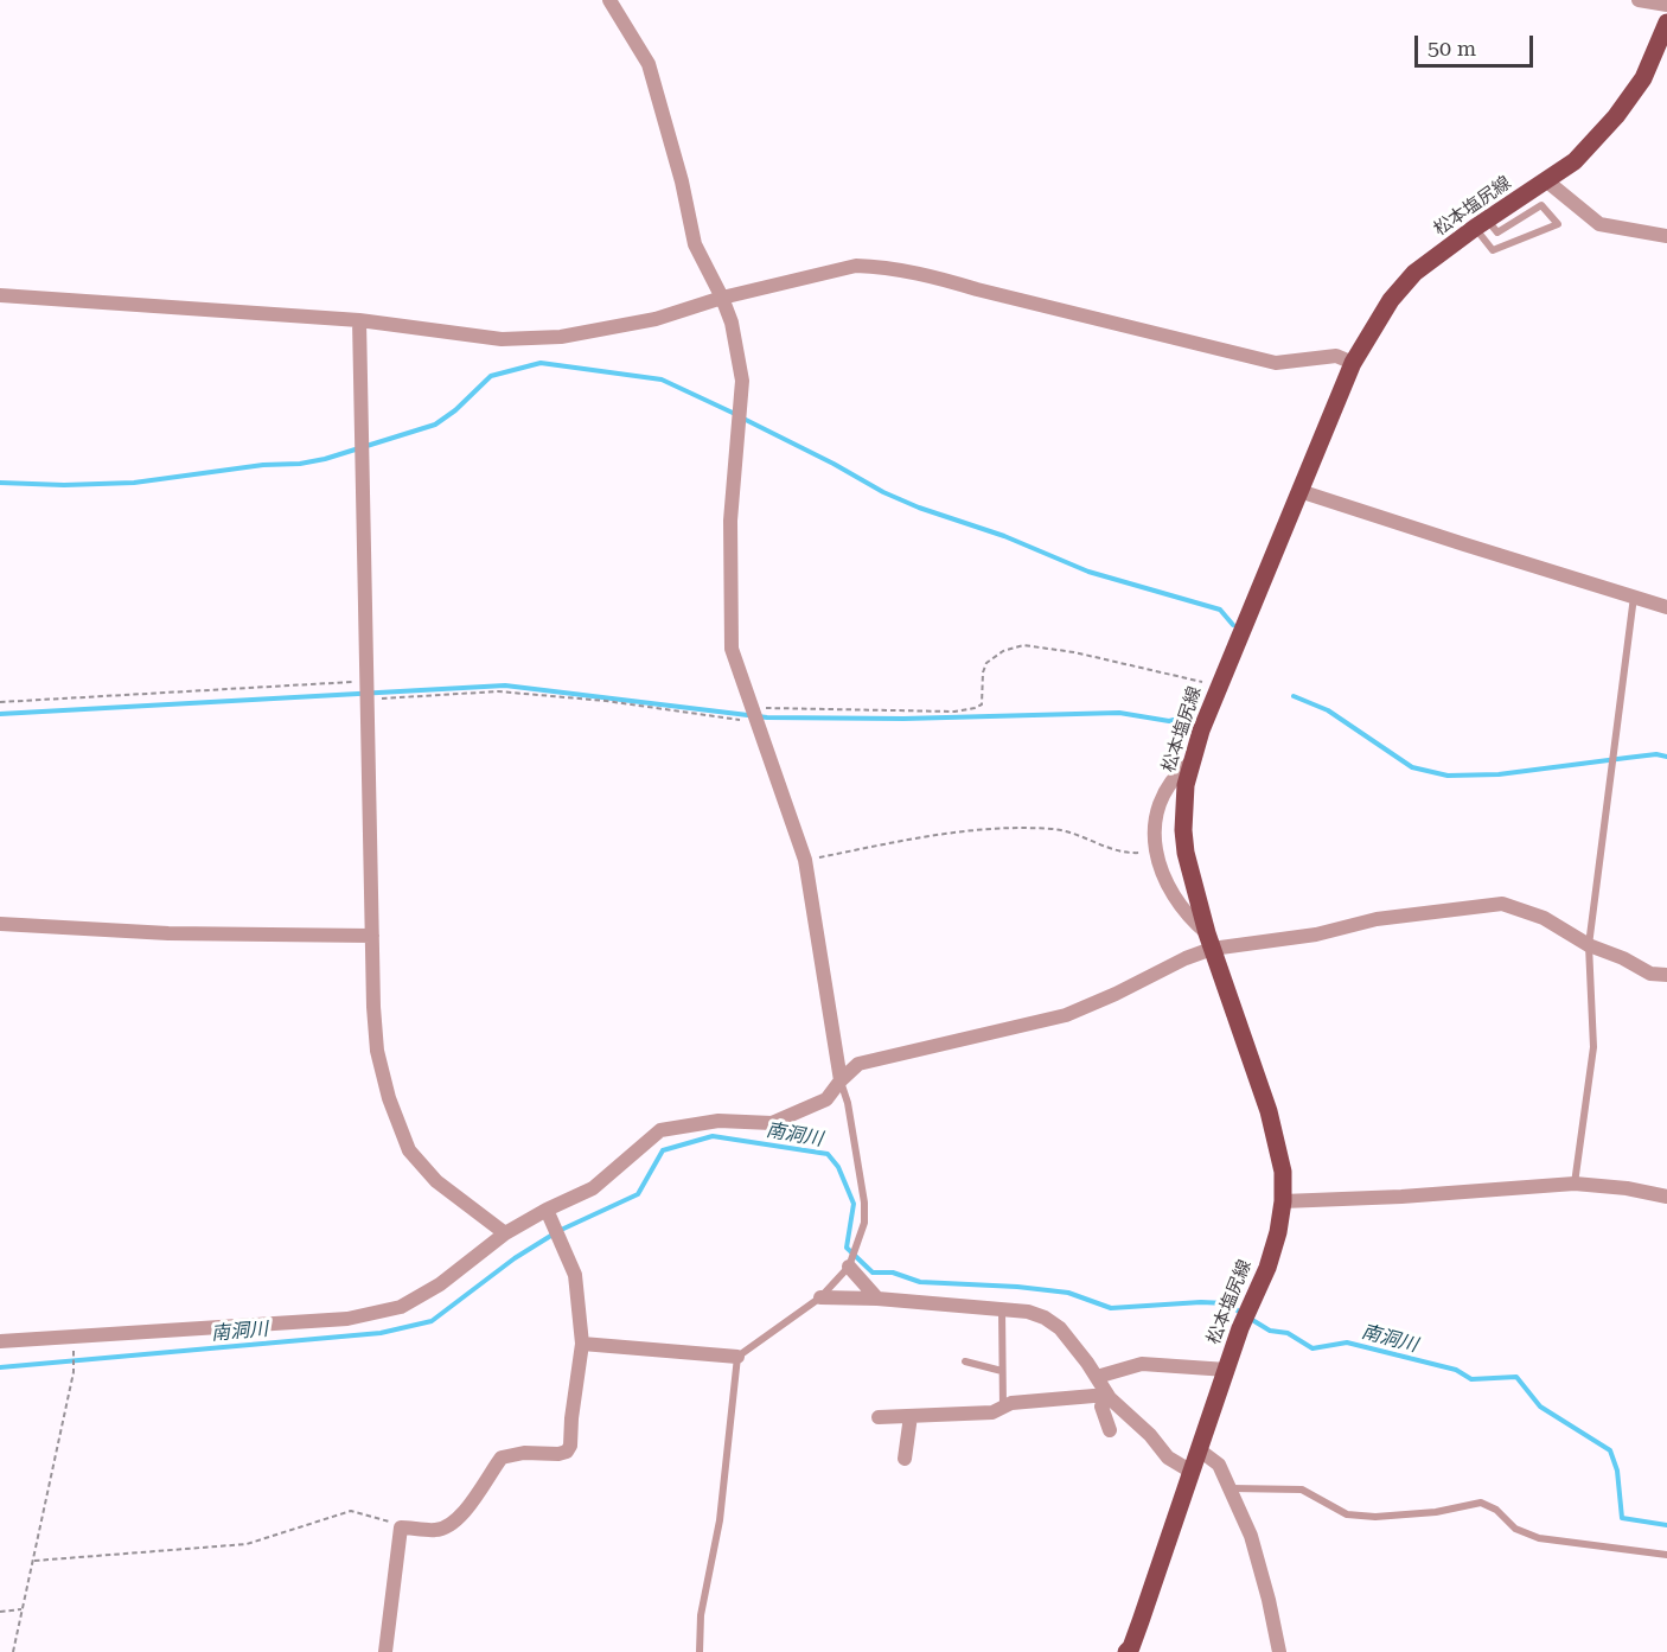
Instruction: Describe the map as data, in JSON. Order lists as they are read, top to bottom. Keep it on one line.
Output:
{"streets":{"main road":["松本塩尻線"]},"water":["南洞川"],"scale_bar":"50 m"}
